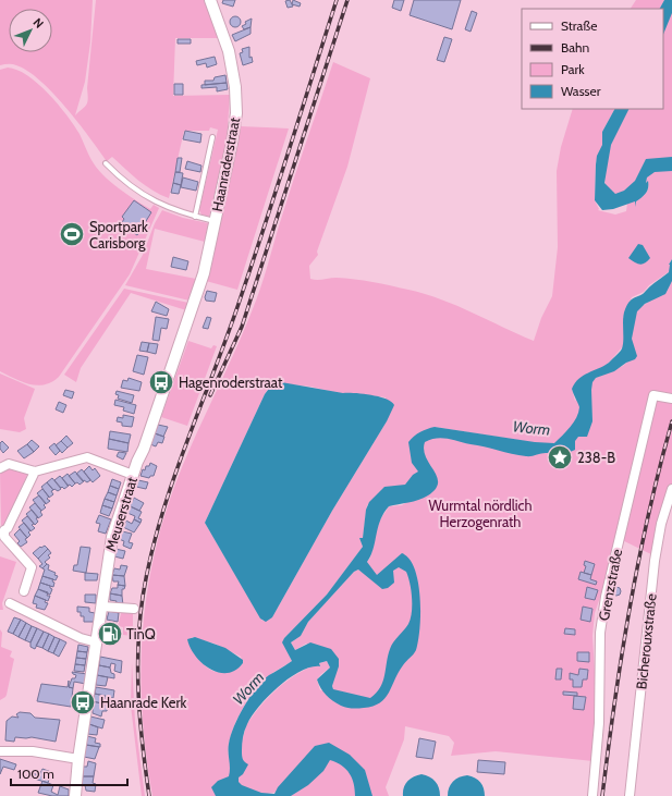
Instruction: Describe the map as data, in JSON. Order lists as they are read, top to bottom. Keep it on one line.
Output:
{"streets":{"street":["Haanraderstraat","Meuserstraat","Grenzstraße","Bicherouxstraße"]},"crossings":[["Haanraderstraat","Meuserstraat"]],"water":["Worm"],"parks":["Wurmtal nördlich Herzogenrath"],"places":{"sports":["Sportpark Carisborg"],"bus stop":["Hagenroderstraat","Haanrade Kerk"],"place":["238-B"],"fuel station":["TinQ"]},"legend":["Straße","Bahn","Park","Wasser"],"scale_bar":"100 m","north":"top right"}
